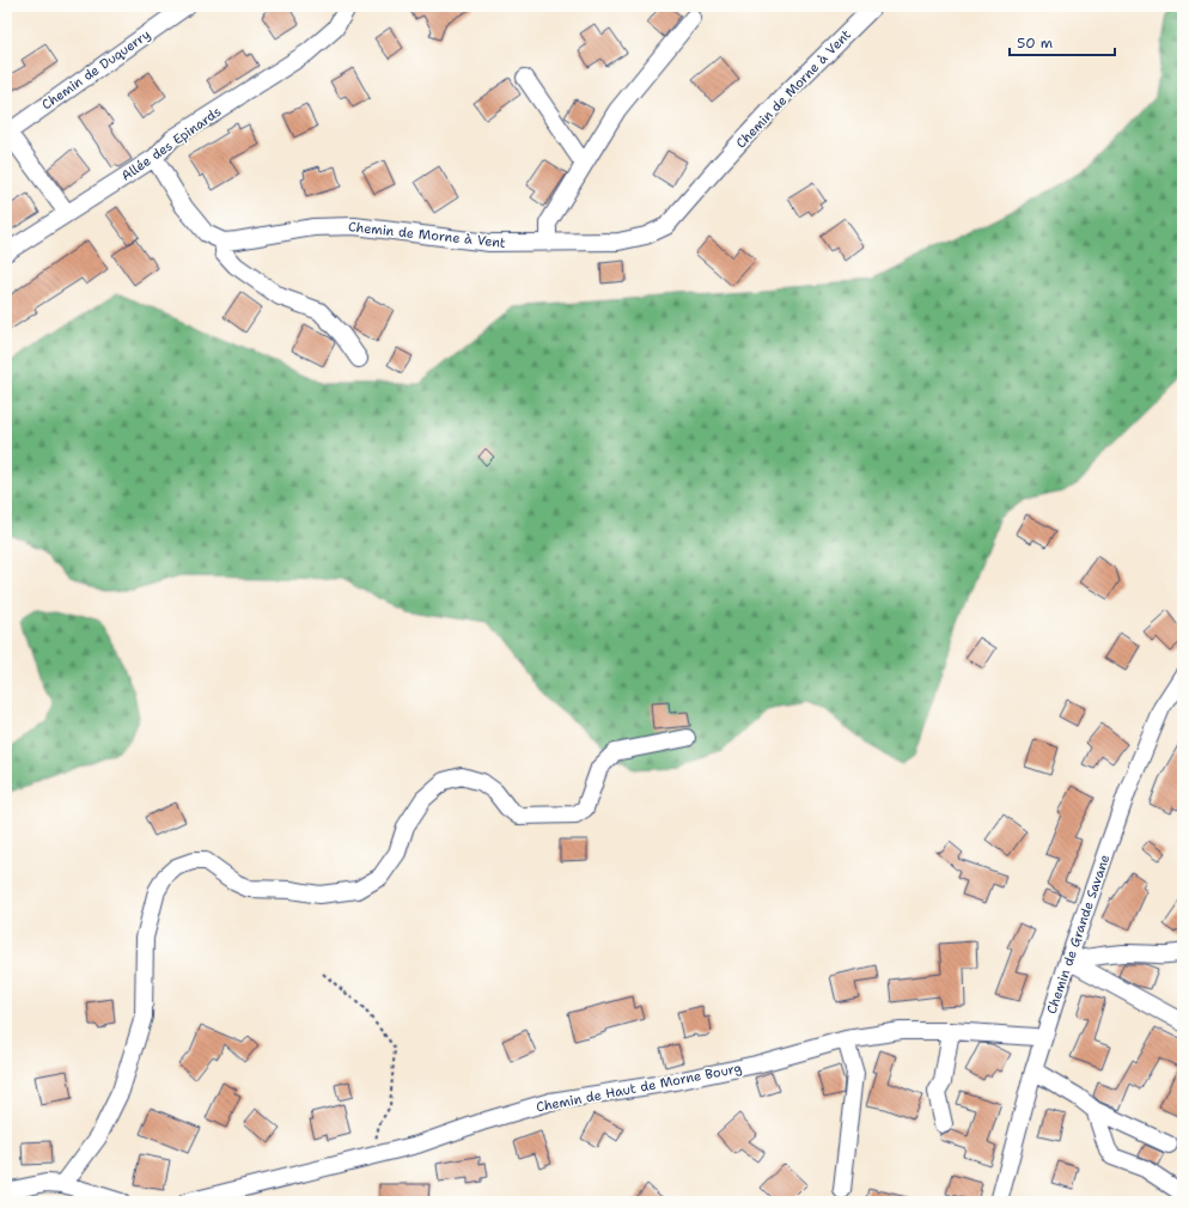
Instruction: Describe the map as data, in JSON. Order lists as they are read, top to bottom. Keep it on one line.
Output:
{"streets":{"street":["Chemin de Duquerry","Chemin de Morne à Vent","Allée des Epinards","Chemin de Grande Savane","Chemin de Haut de Morne Bourg"]},"crossings":[["Chemin de Grande Savane","Chemin de Haut de Morne Bourg"]],"scale_bar":"50 m"}
